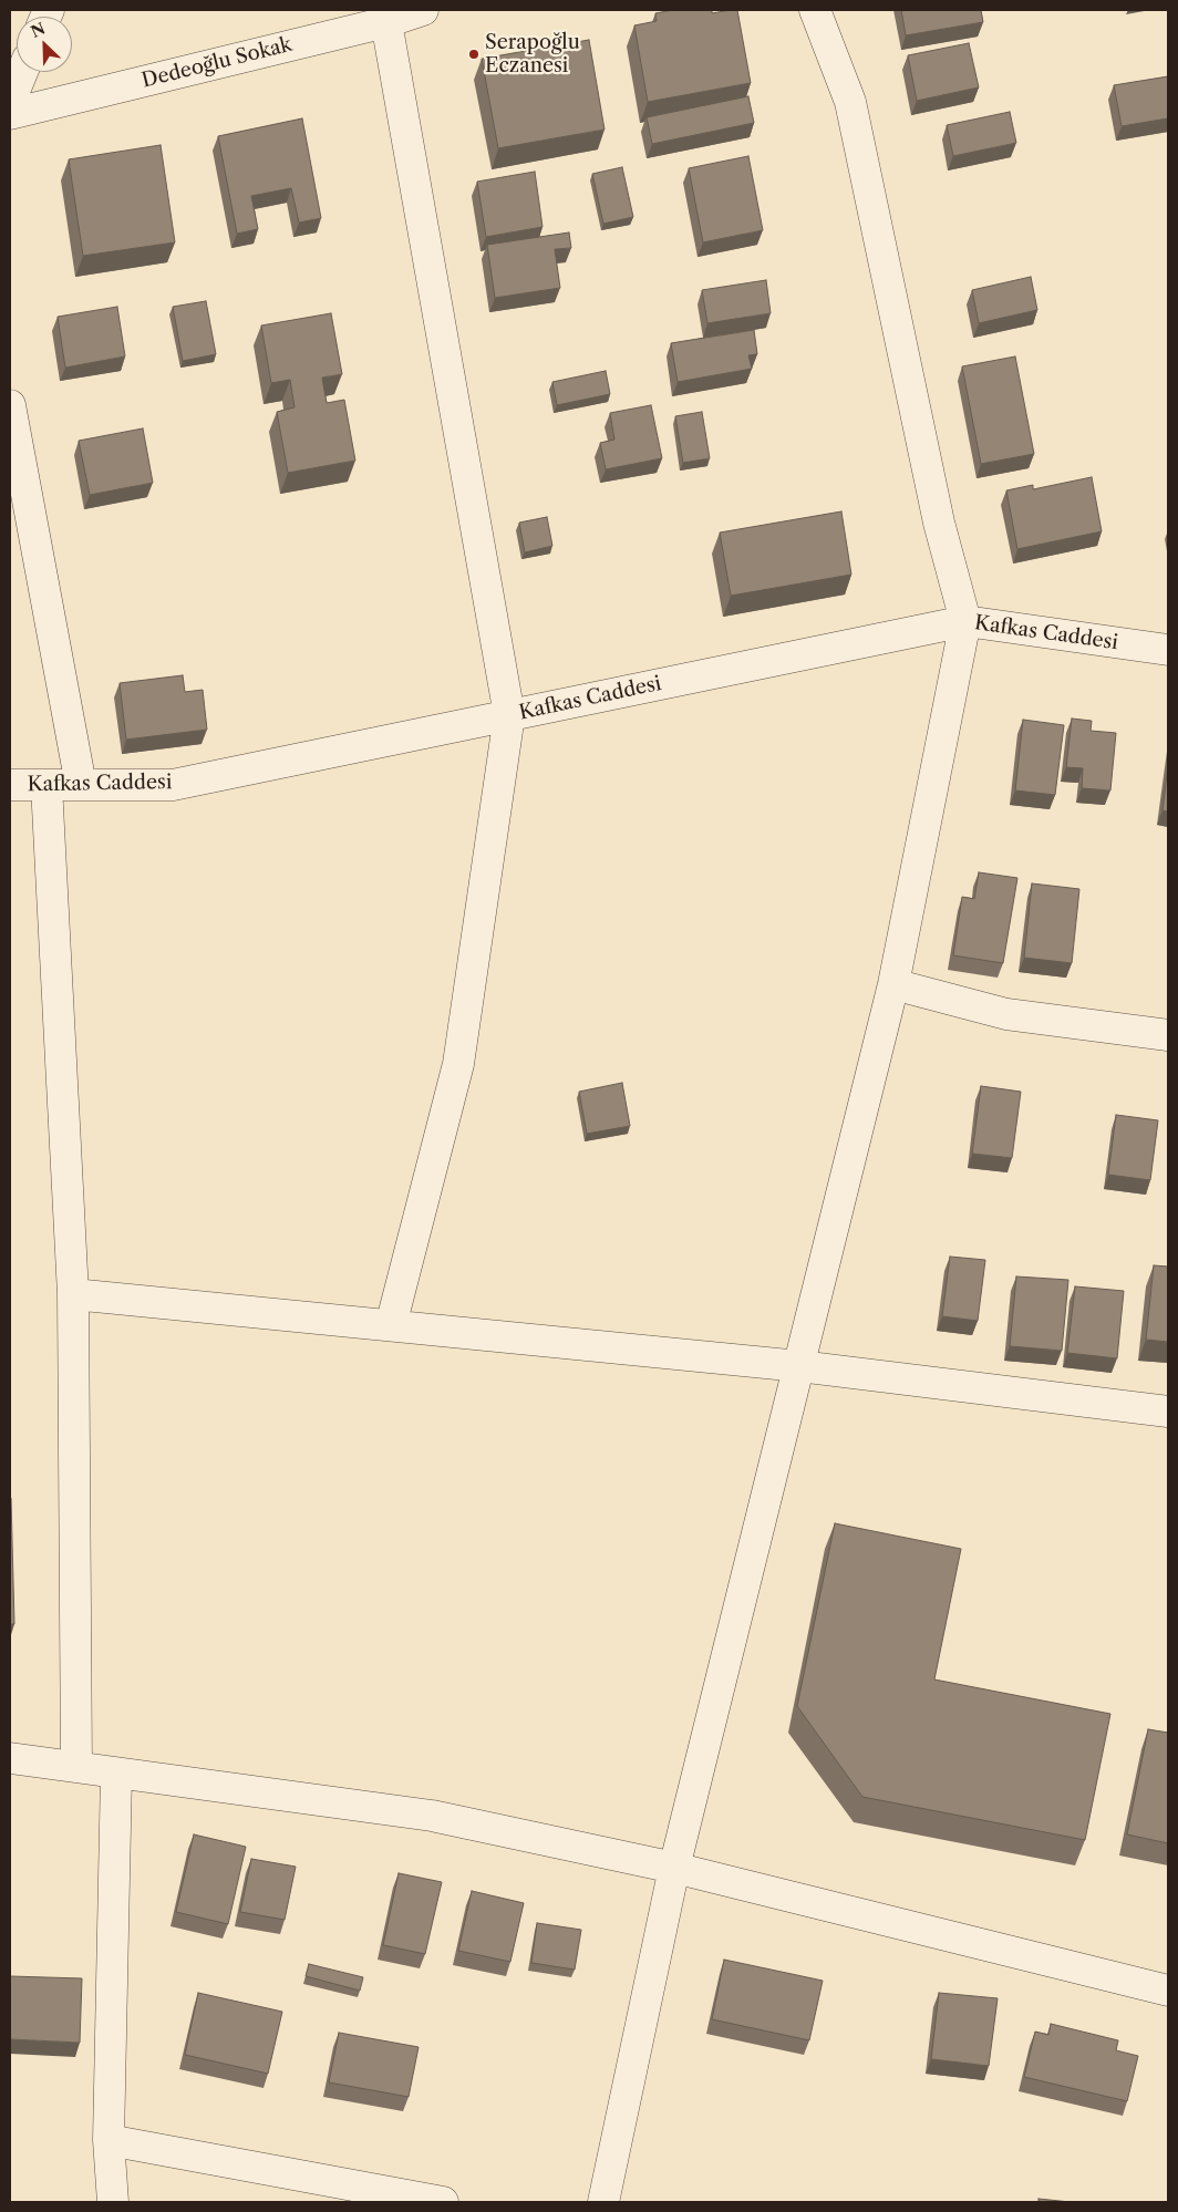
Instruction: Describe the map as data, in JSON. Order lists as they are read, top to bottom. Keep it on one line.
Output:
{"streets":{"street":["Dedeoğlu Sokak","Kafkas Caddesi"]},"places":["Serapoğlu Eczanesi"],"north":"top left"}
